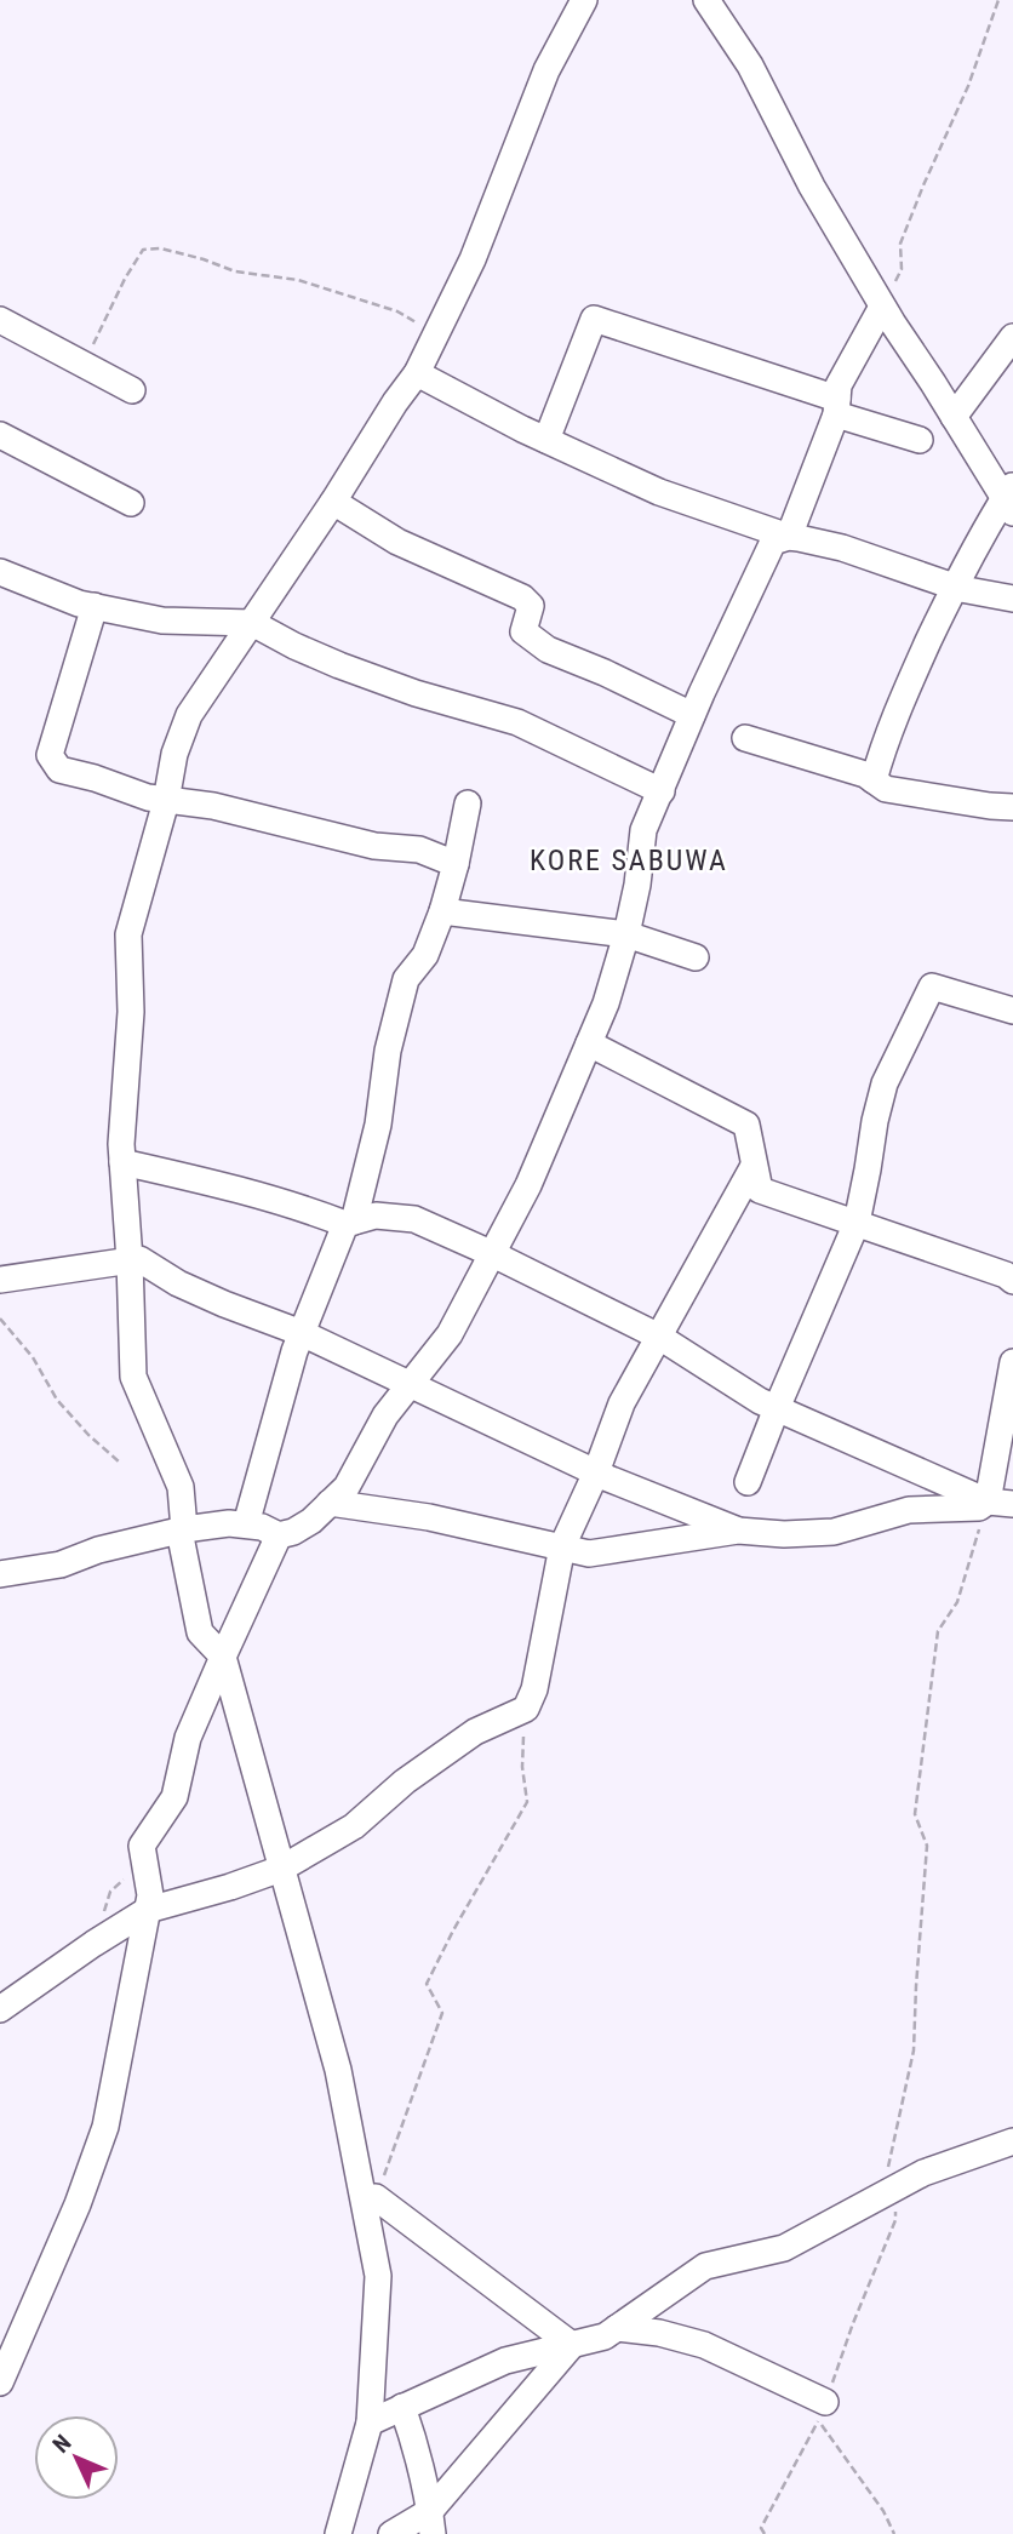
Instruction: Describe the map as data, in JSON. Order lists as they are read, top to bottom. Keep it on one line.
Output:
{"districts":["KORE SABUWA"],"north":"top left"}
